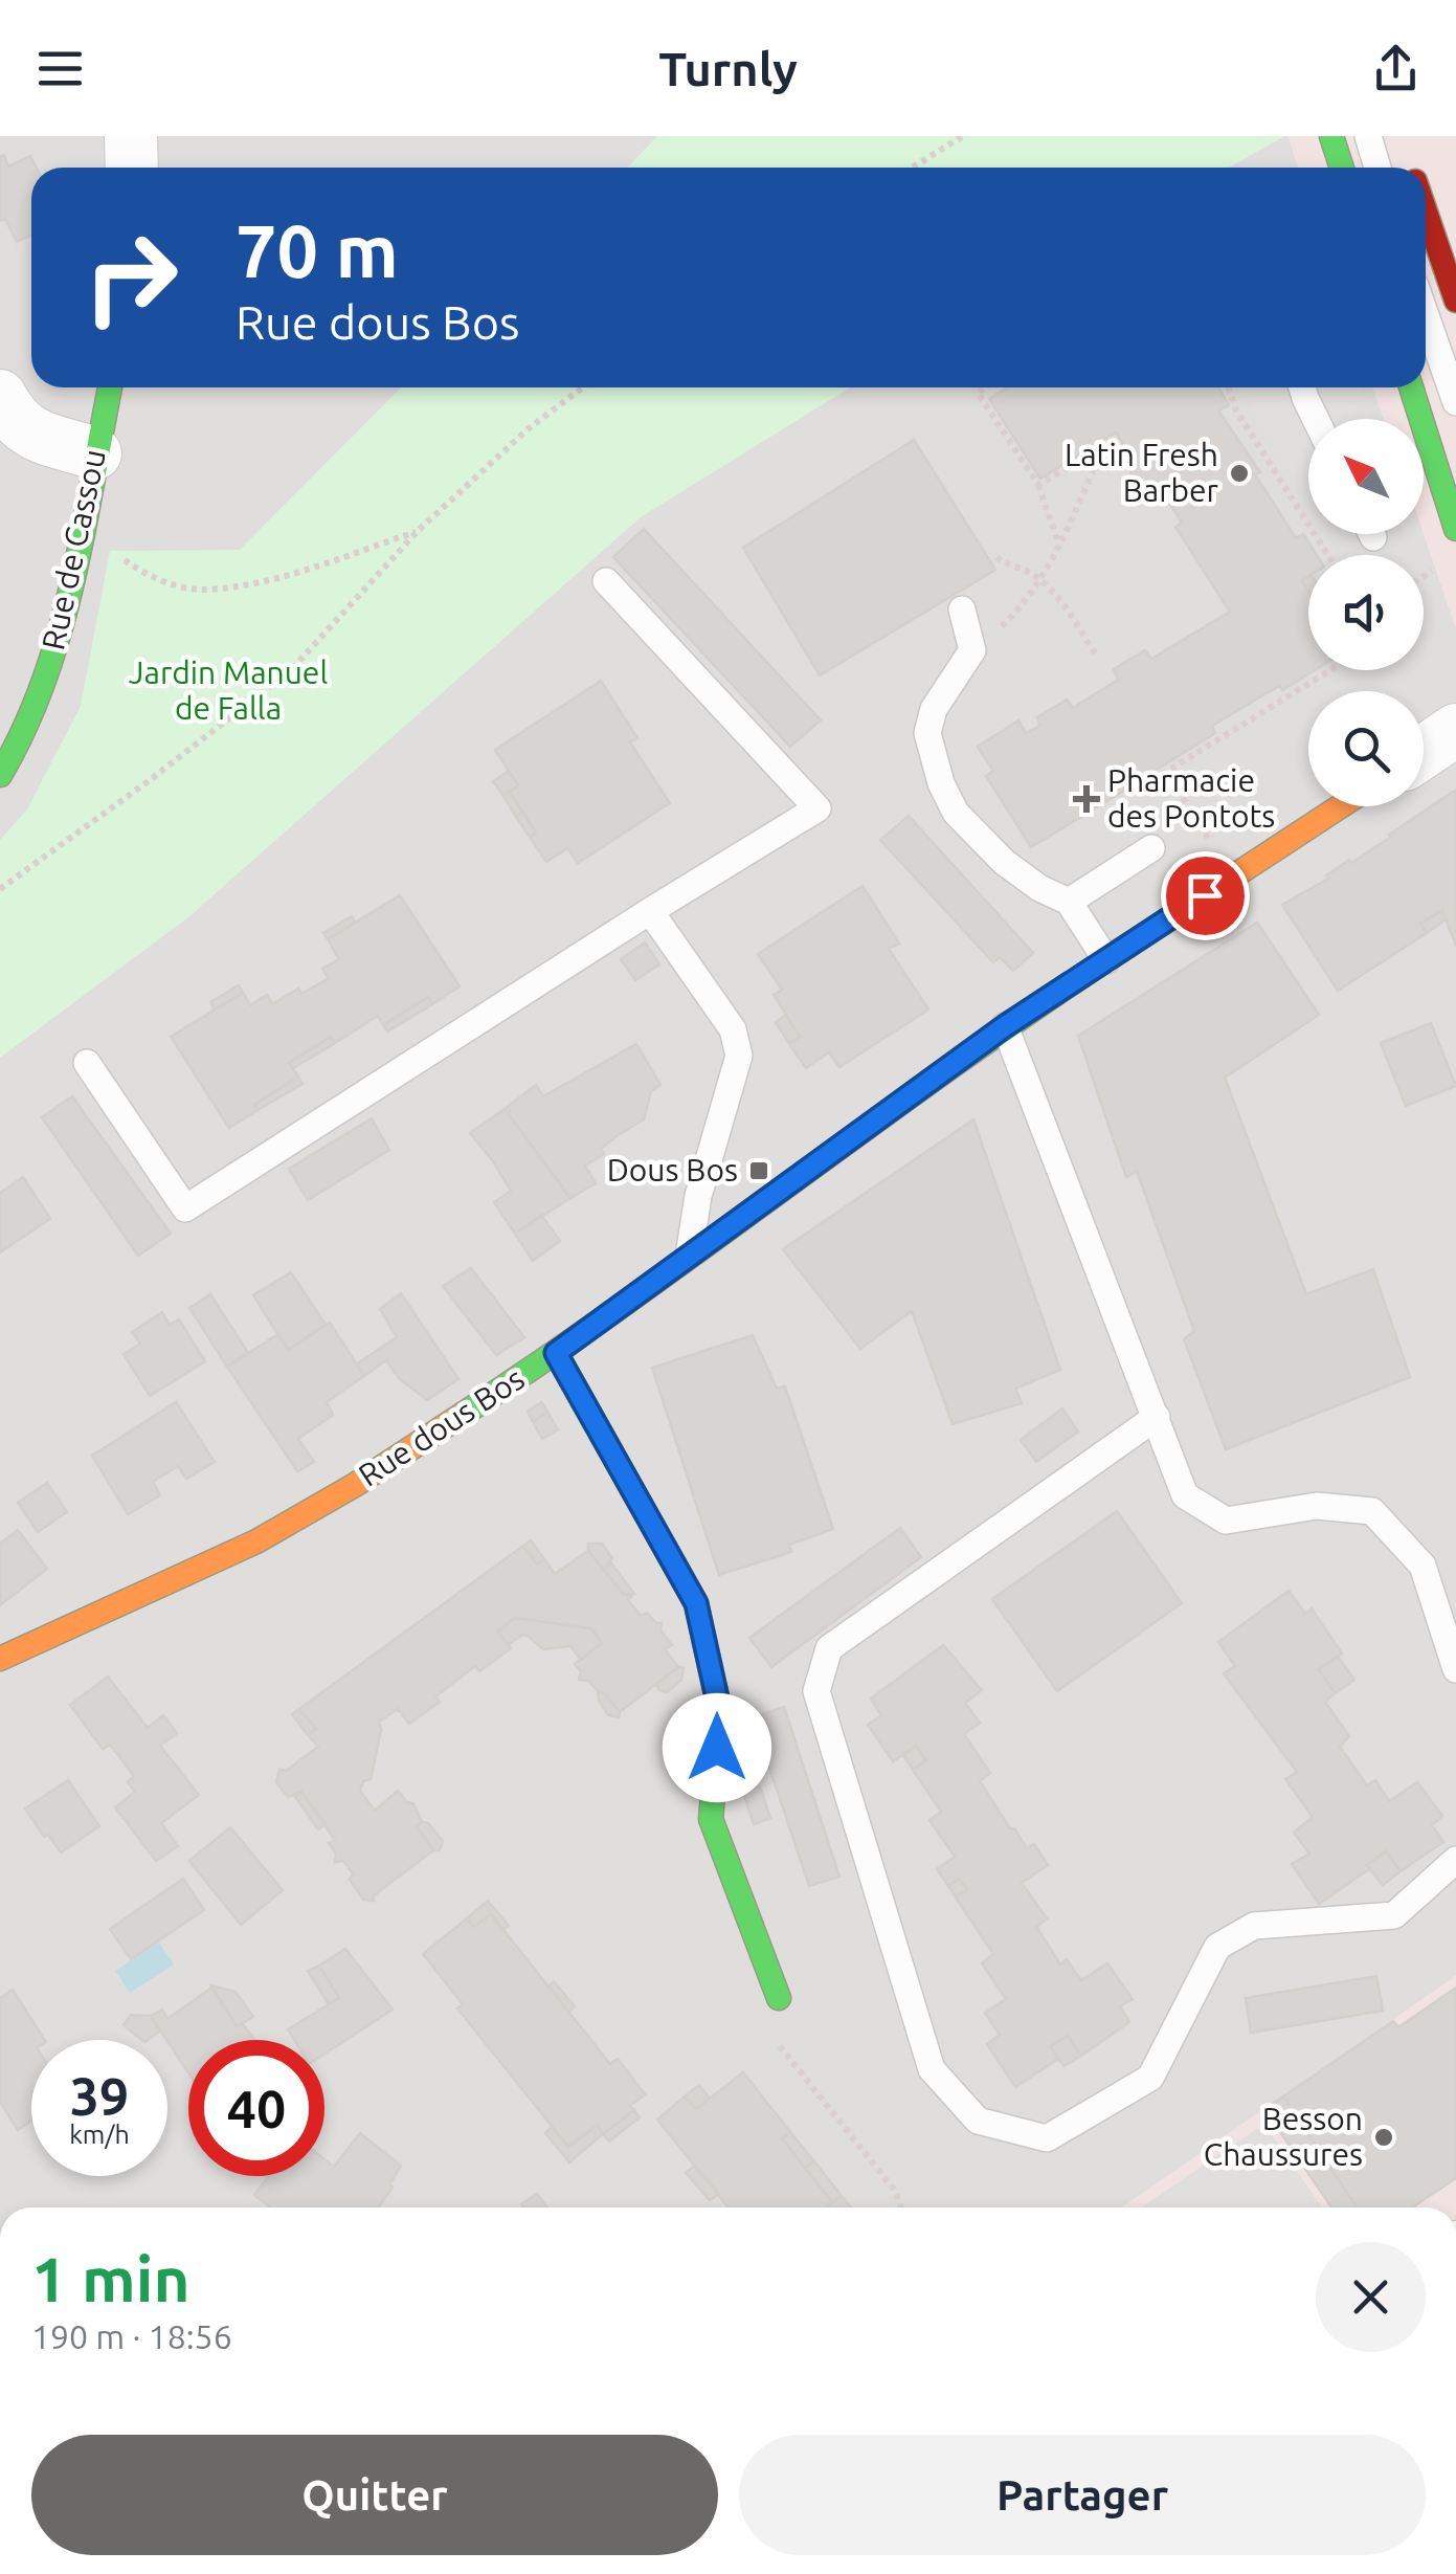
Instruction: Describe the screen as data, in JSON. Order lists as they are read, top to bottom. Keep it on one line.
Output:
{"streets":{"street":["Rue de Cassou","Rue dous Bos"]},"parks":["Jardin Manuel de Falla"],"places":{"other":["Latin Fresh Barber","Besson Chaussures"],"health":["Pharmacie des Pontots"],"transit":["Dous Bos"]},"north":"top left","page":{"header":"Turnly","turn":["70 m","Rue dous Bos"],"speed":"39 km/h","limit":"40","heading":["1 min","190 m · 18:56"],"buttons":["Quitter","Partager"]}}
